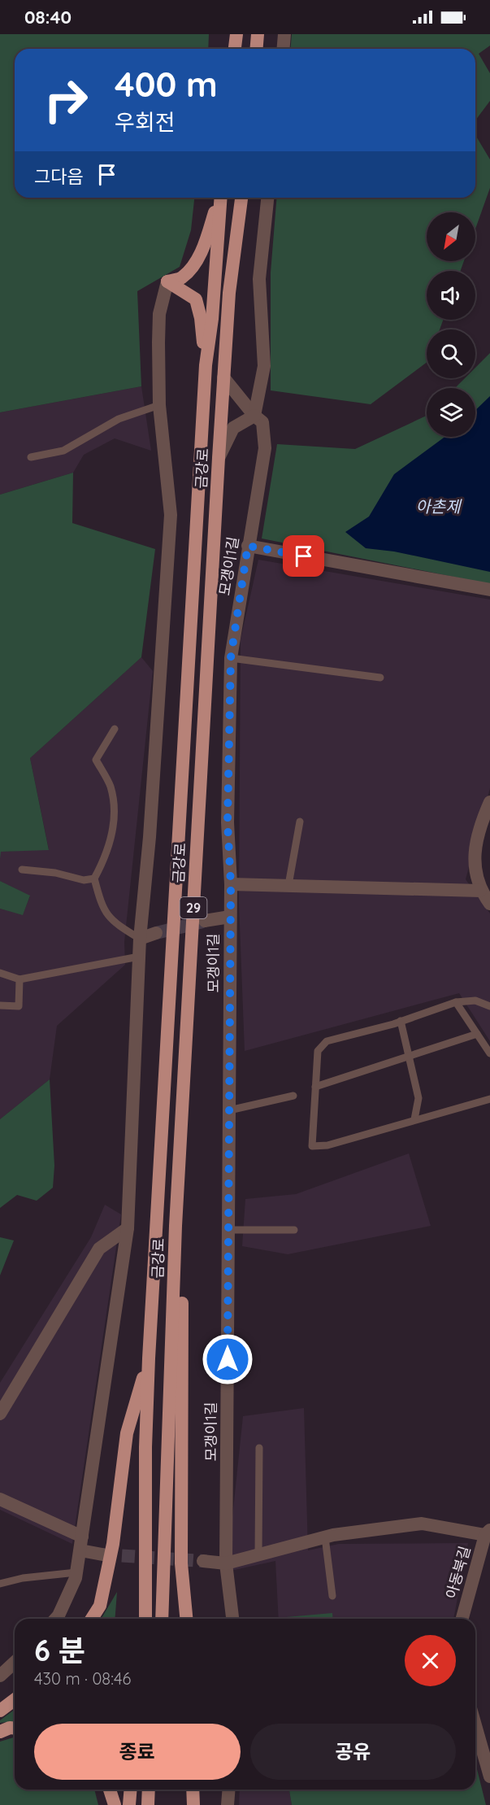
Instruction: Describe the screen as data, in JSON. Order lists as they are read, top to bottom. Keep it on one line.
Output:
{"streets":{"highway":["금강로","29"],"street":["모갱이1길","아동북길"]},"crossings":[["금강로","모갱이1길"]],"water":["아촌제"],"north":"bottom left","page":{"status":"08:40","turn":["400 m","우회전"],"then":"그다음","heading":["6 분","430 m · 08:46"],"buttons":["종료","공유"]}}
